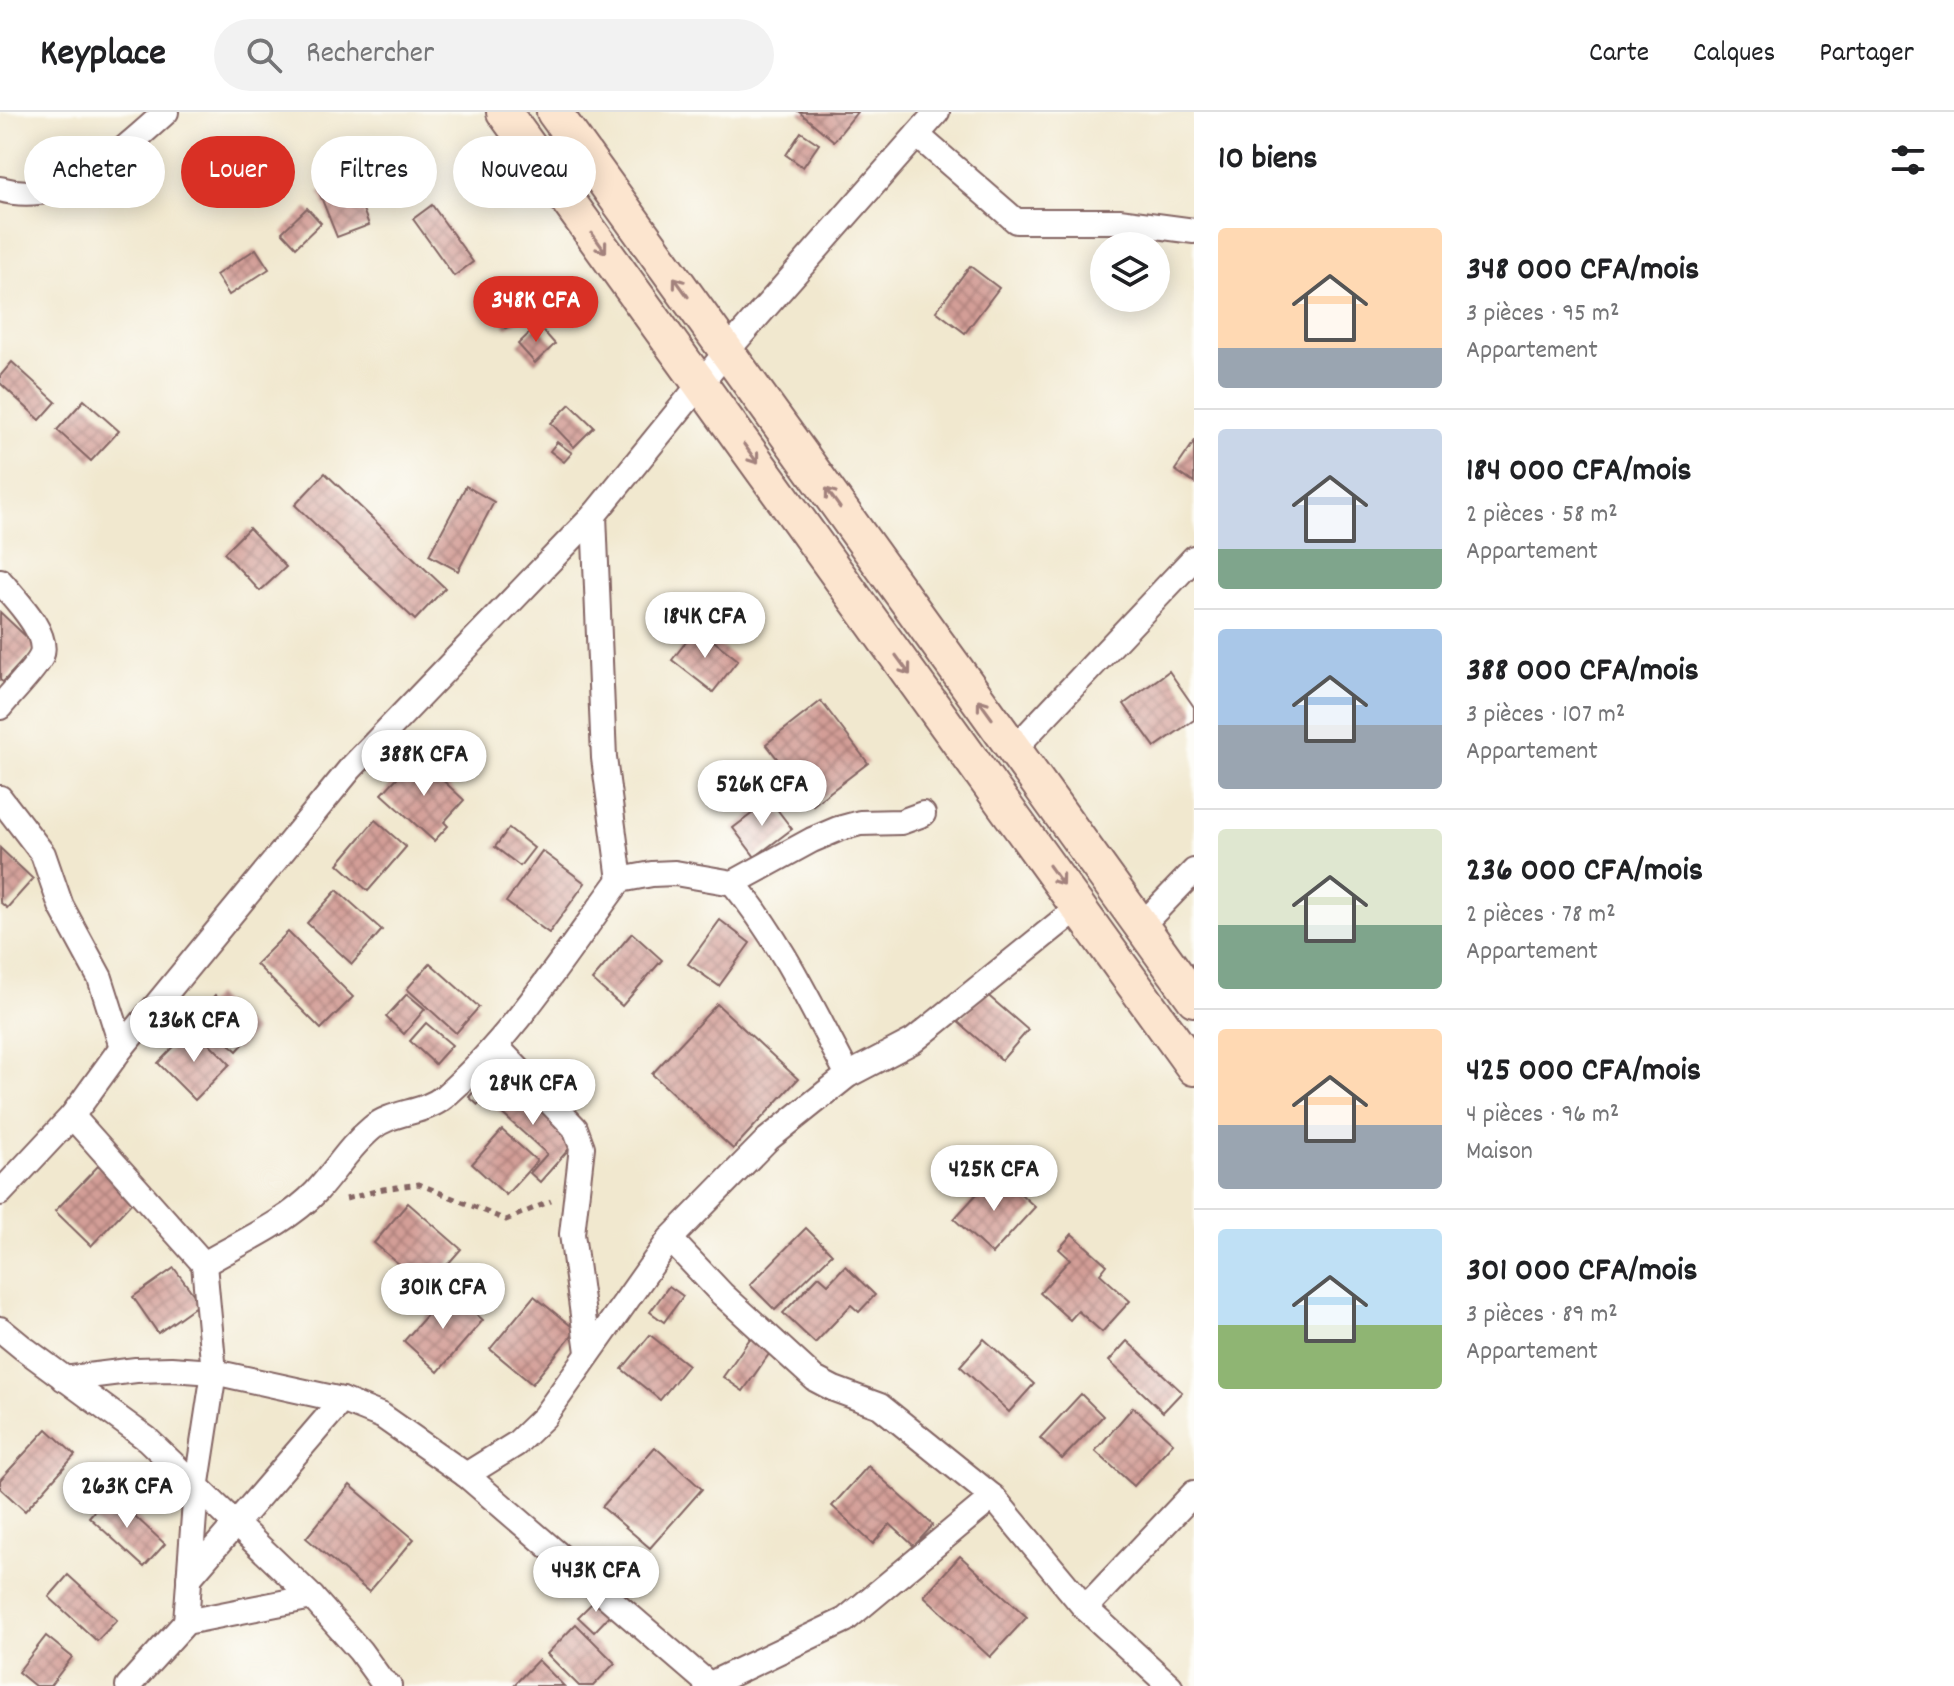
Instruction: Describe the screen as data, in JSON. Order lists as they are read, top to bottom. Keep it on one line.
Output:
{"page":{"header":"Keyplace","search":"Rechercher","nav":["Carte","Calques","Partager"],"heading":"10 biens","chip":["Acheter","Louer","Filtres","Nouveau"],"list":[{"name":"348 000 CFA/mois","note":"3 pièces · 95 m² · Appartement"},{"name":"184 000 CFA/mois","note":"2 pièces · 58 m² · Appartement"},{"name":"388 000 CFA/mois","note":"3 pièces · 107 m² · Appartement"},{"name":"236 000 CFA/mois","note":"2 pièces · 78 m² · Appartement"},{"name":"425 000 CFA/mois","note":"4 pièces · 96 m² · Maison"},{"name":"301 000 CFA/mois","note":"3 pièces · 89 m² · Appartement"}],"price":["348K CFA","184K CFA","388K CFA","526K CFA","236K CFA","284K CFA","425K CFA","301K CFA","263K CFA","443K CFA"]}}
